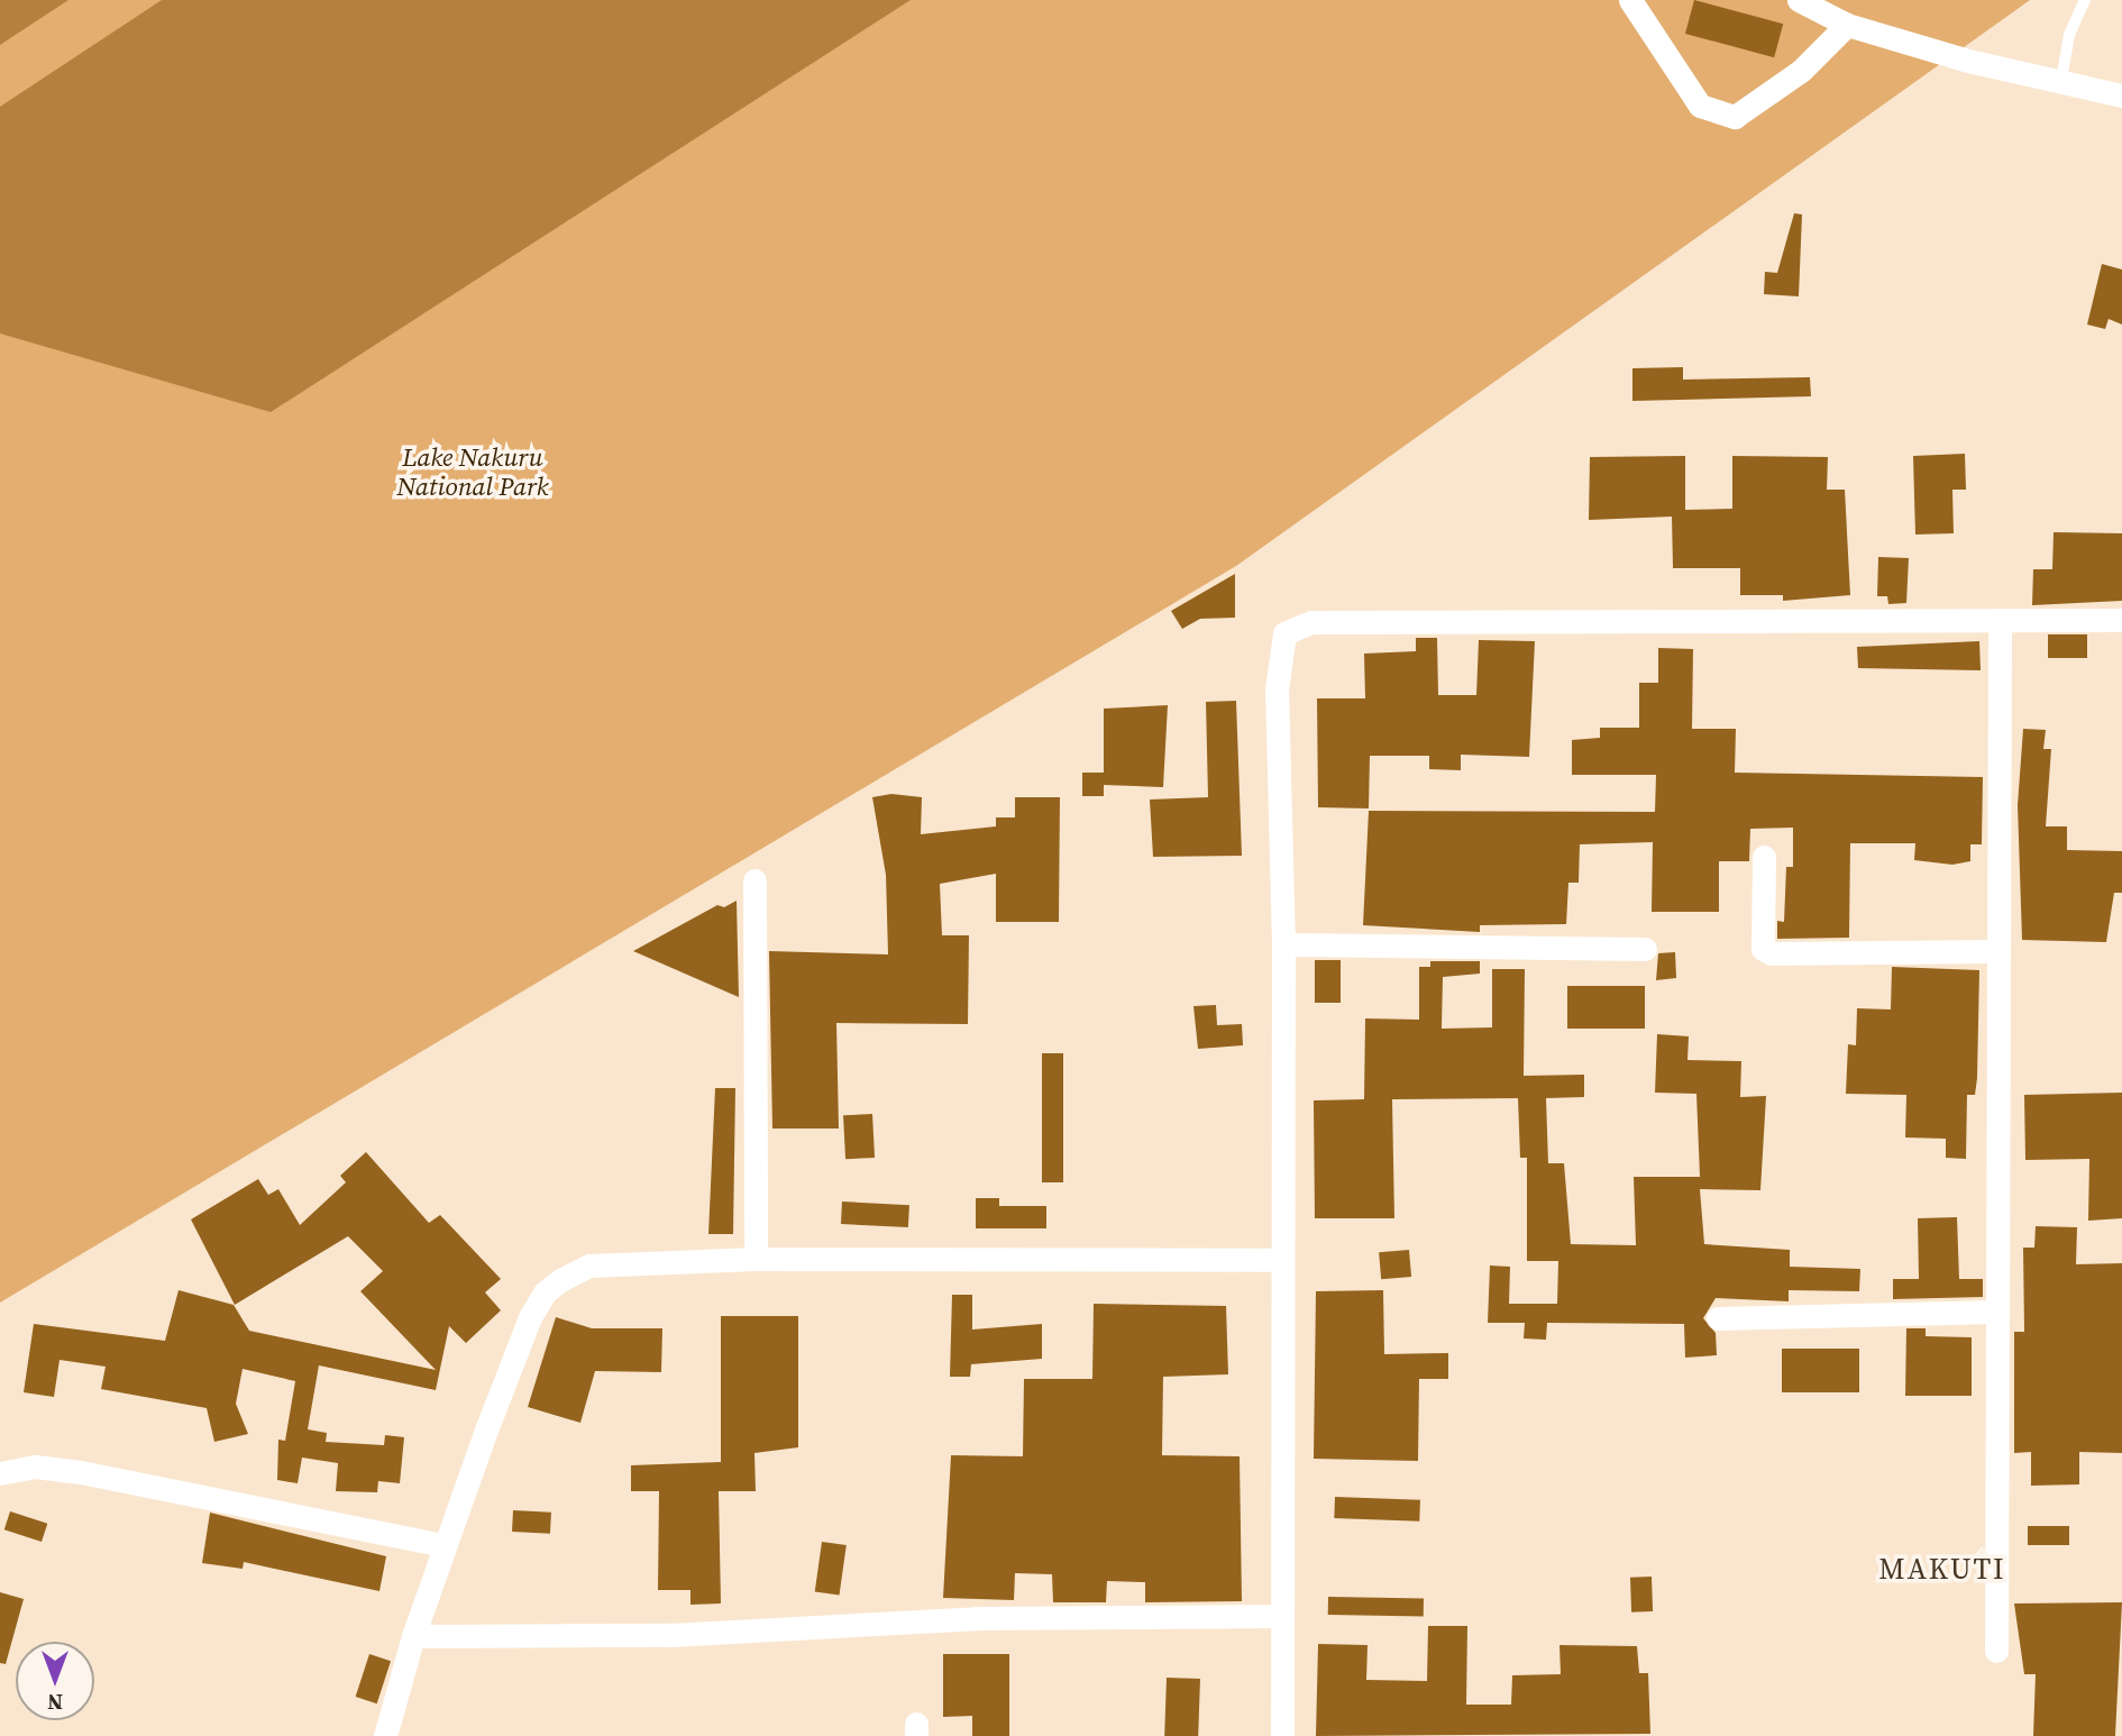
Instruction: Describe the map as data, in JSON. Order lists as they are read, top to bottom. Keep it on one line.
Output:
{"districts":["MAKUTI"],"parks":["Lake Nakuru National Park"],"north":"bottom"}
